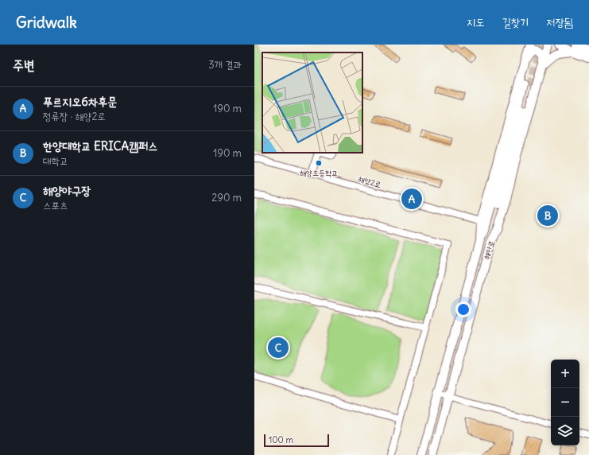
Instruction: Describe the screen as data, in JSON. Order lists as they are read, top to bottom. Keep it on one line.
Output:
{"streets":{"main road":["해안로"],"street":["해양2로"]},"crossings":[["해양2로","해안로"]],"places":["해양초등학교"],"scale_bar":"100 m","page":{"header":"Gridwalk","nav":["지도","길찾기","저장됨"],"heading":["주변","3개 결과"],"list":[{"mark":"A","name":"푸르지오6차후문","note":"정류장 · 해양2로","value":"190 m"},{"mark":"B","name":"한양대학교 ERICA캠퍼스","note":"대학교","value":"190 m"},{"mark":"C","name":"해양야구장","note":"스포츠","value":"290 m"}],"pins":["A","B","C"],"map_buttons":["+","−"],"scale":"100 m"}}
